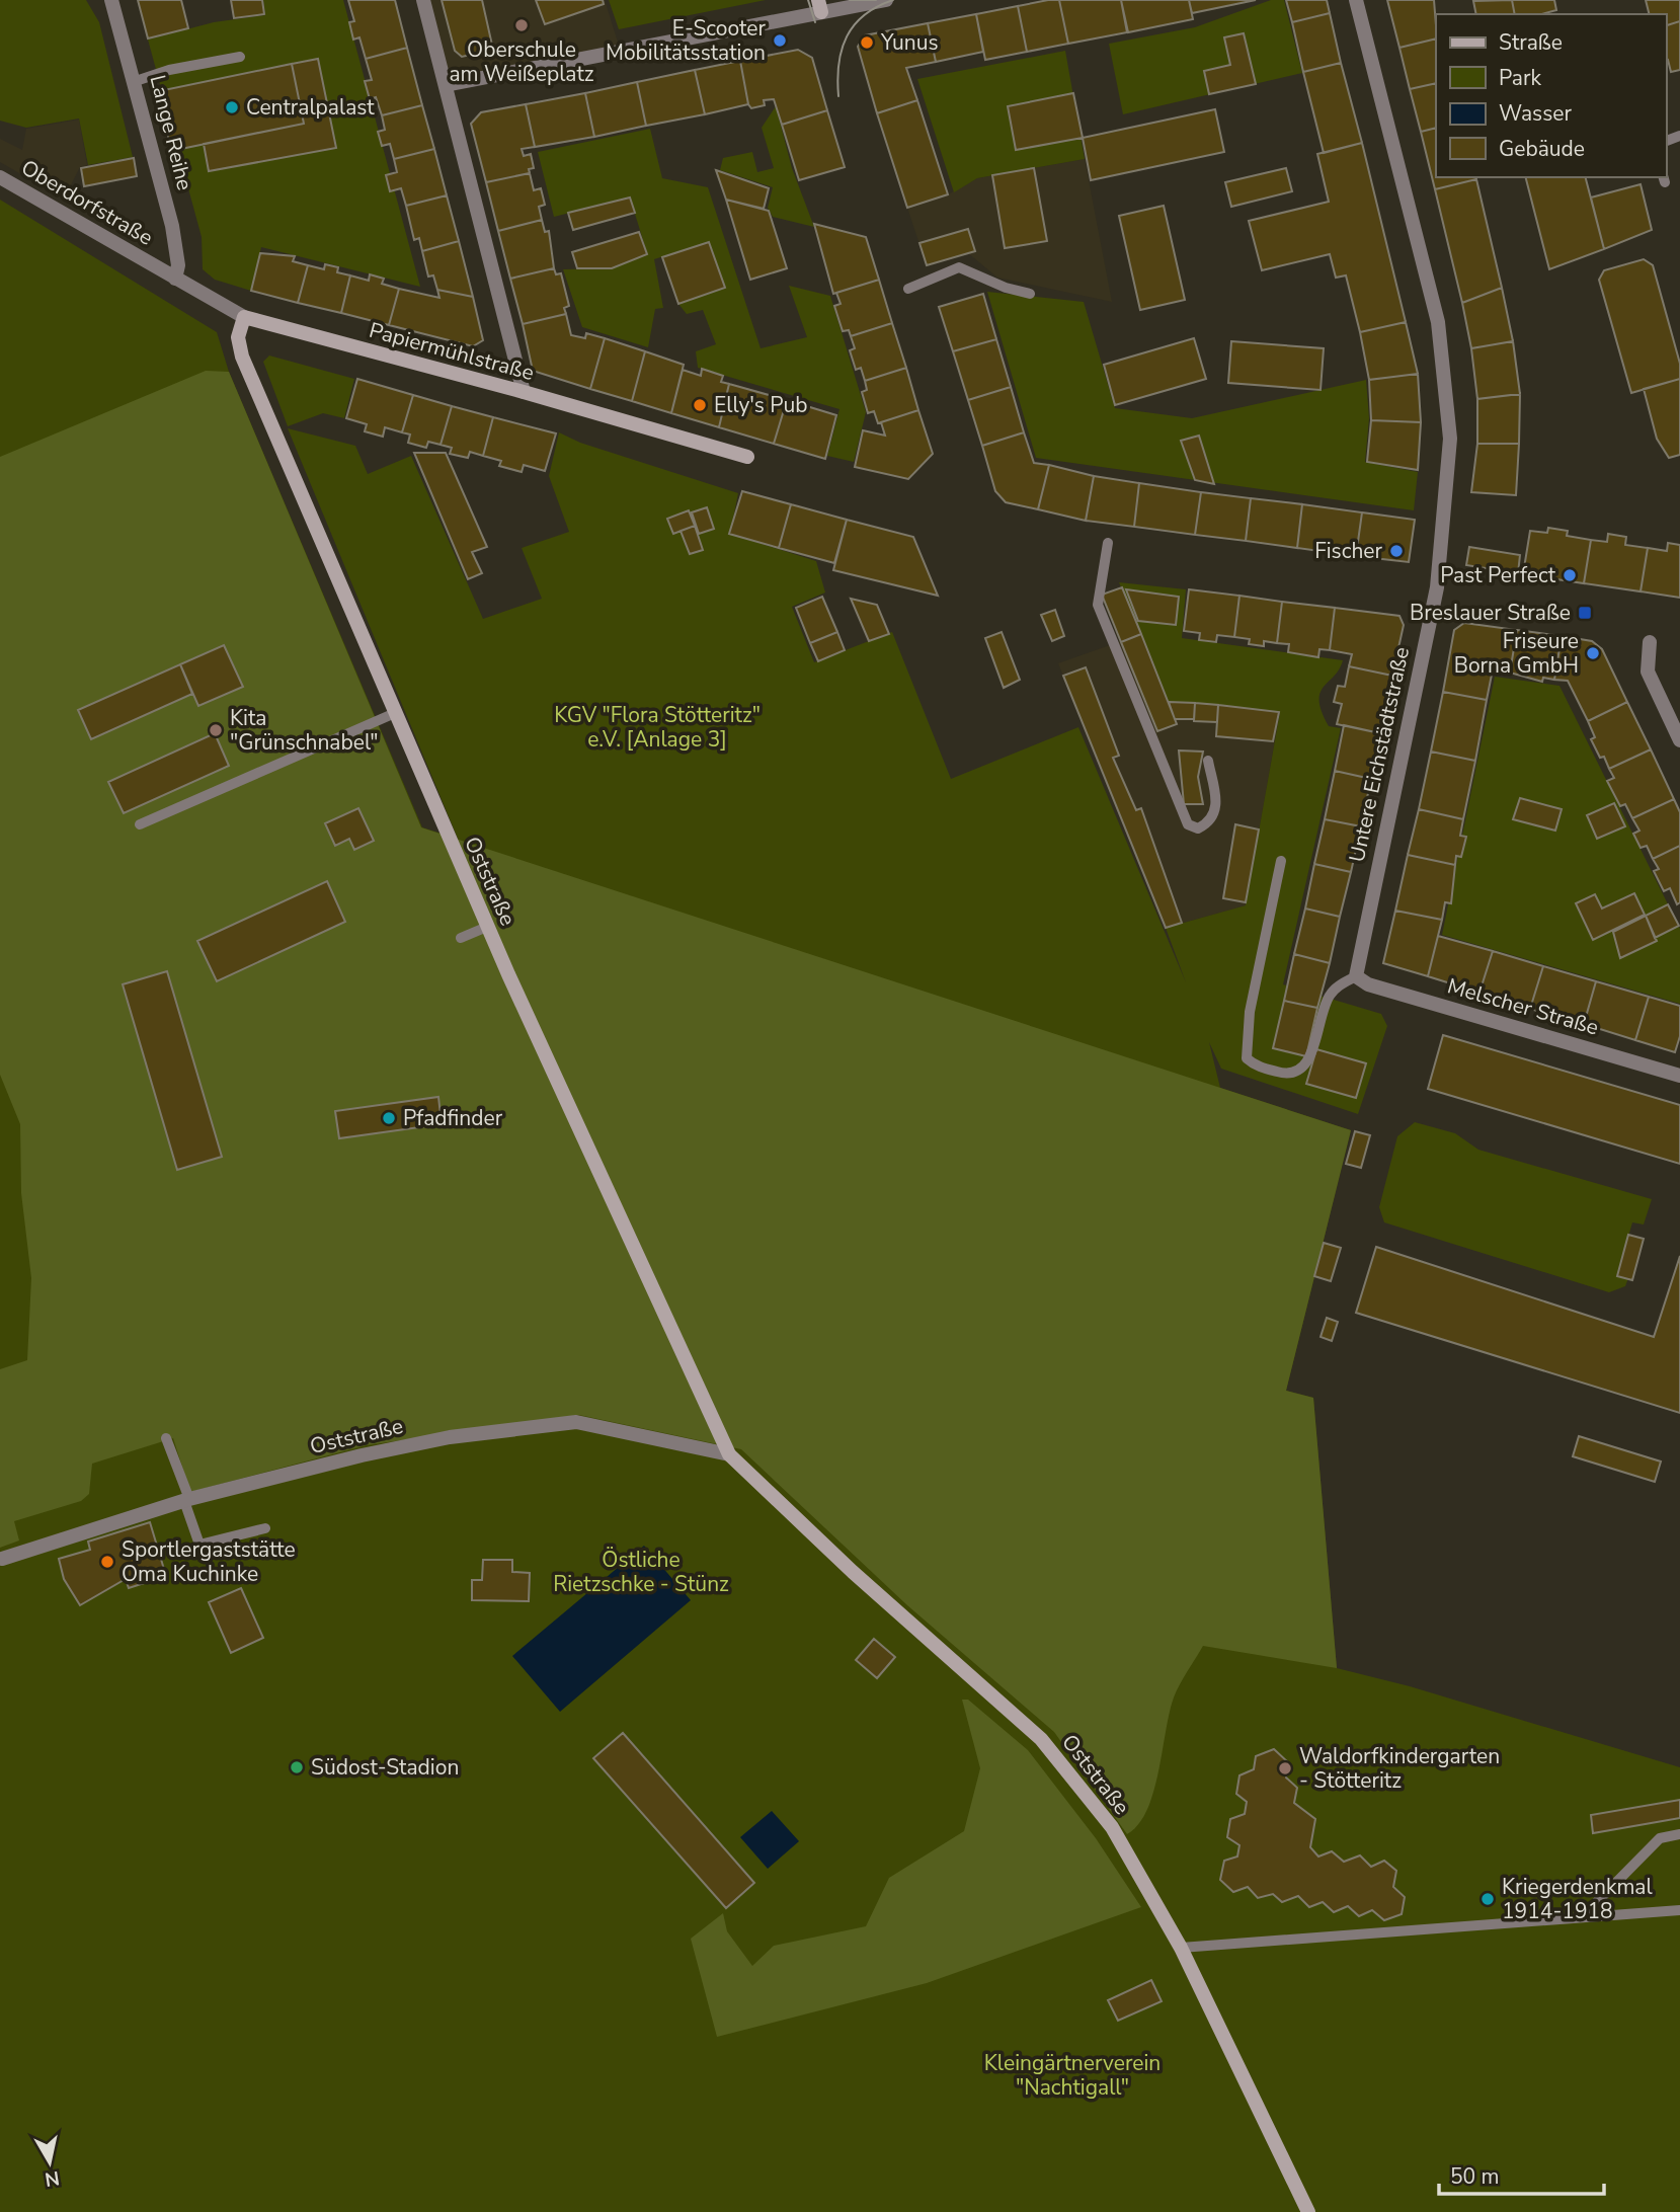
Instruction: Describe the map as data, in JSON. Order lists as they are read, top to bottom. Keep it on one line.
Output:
{"streets":{"street":["Lange Reihe","Oberdorfstraße","Papiermühlstraße","Untere Eichstädtstraße","Oststraße","Melscher Straße"]},"crossings":[["Lange Reihe","Papiermühlstraße"],["Oberdorfstraße","Papiermühlstraße"],["Papiermühlstraße","Oststraße"],["Untere Eichstädtstraße","Melscher Straße"]],"parks":["KGV \"Flora Stötteritz\" e.V. [Anlage 3]","Östliche Rietzschke - Stünz","Kleingärtnerverein \"Nachtigall\""],"places":{"other":["Oberschule am Weißeplatz","E-Scooter Mobilitätsstation","Yunus","Centralpalast","Elly's Pub","Fischer","Past Perfect","Friseure Borna GmbH","Kita \"Grünschnabel\"","Pfadfinder","Sportlergaststätte Oma Kuchinke","Südost-Stadion","Waldorfkindergarten - Stötteritz","Kriegerdenkmal 1914-1918"],"transit":["Breslauer Straße"]},"legend":["Straße","Park","Wasser","Gebäude"],"scale_bar":"50 m","north":"bottom"}
